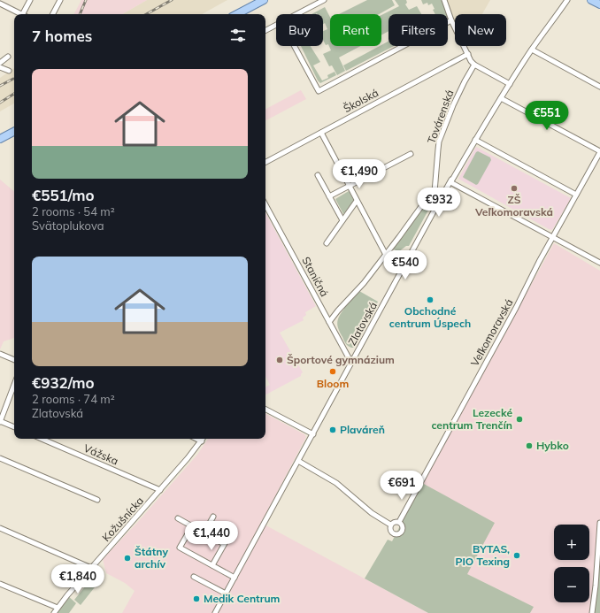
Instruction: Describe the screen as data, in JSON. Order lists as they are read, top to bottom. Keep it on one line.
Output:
{"streets":{"street":["Školská","Továrenská","Staničná","Zlatovská","Veľkomoravská","Vážska","Kožušnícka"]},"crossings":[["Továrenská","Staničná"],["Staničná","Zlatovská"],["Vážska","Kožušnícka"]],"places":["ZŠ Veľkomoravská","Obchodné centrum Úspech","Športové gymnázium","Bloom","Lezecké centrum Trenčín","Plaváreň","Hybko","BYTAS, PIO Texing","Štátny archív","Medik Centrum"],"page":{"chip":["Buy","Rent","Filters","New"],"heading":"7 homes","list":[{"name":"€551/mo","note":"2 rooms · 54 m² · Svätoplukova"},{"name":"€932/mo","note":"2 rooms · 74 m² · Zlatovská"}],"price":["€551","€1,490","€932","€540","€691","€1,440","€1,840"],"map_buttons":["+","−"]}}
